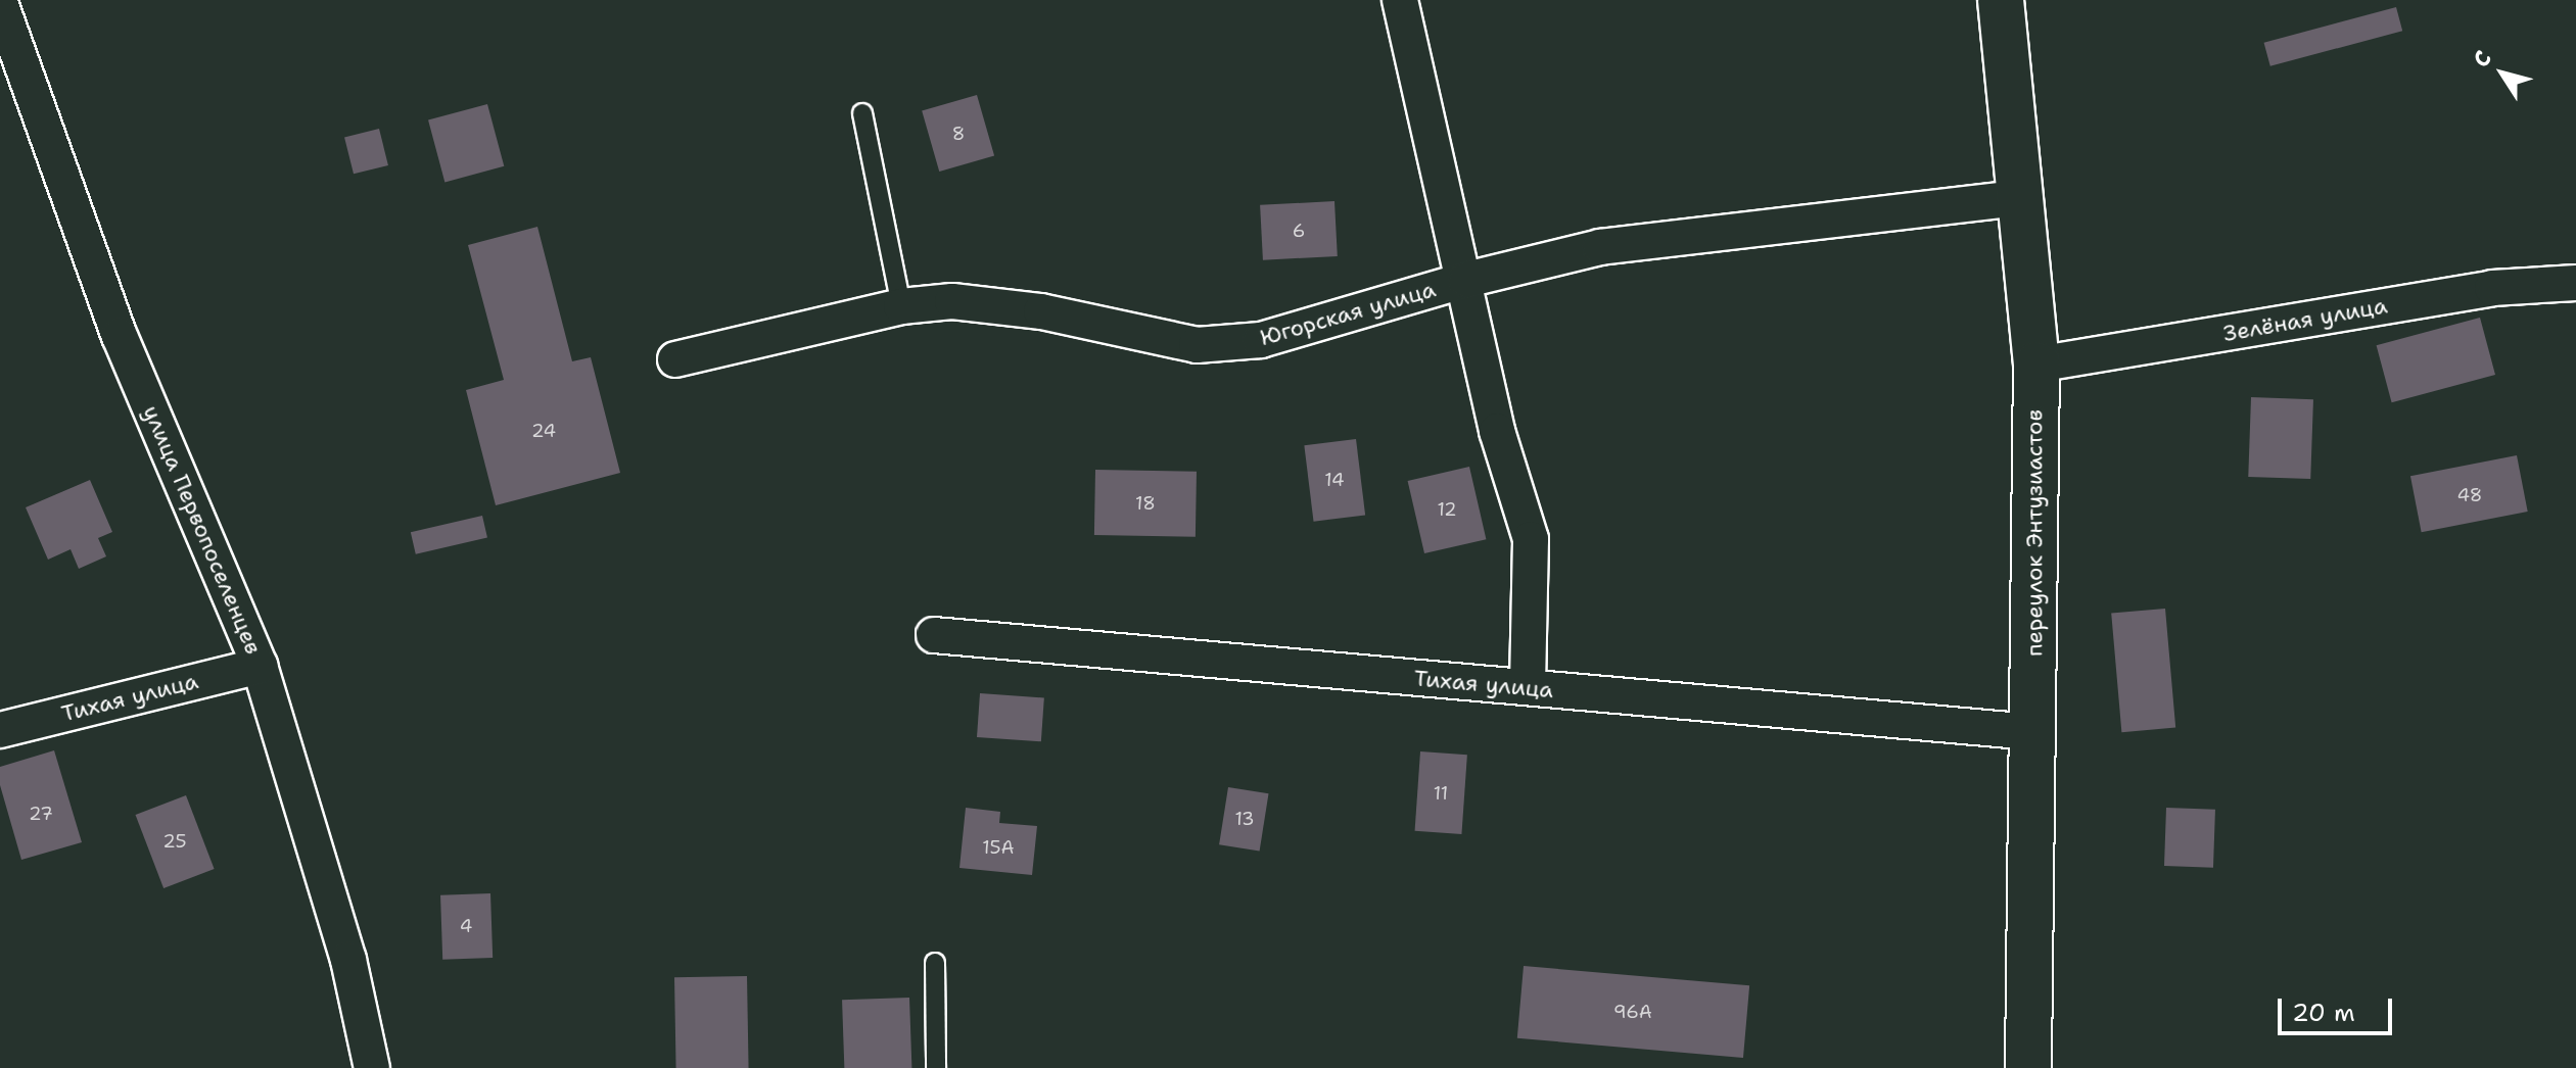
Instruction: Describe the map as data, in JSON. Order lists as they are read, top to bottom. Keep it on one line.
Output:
{"streets":{"main road":["переулок Энтузиастов"],"street":["Югорская улица","Зелёная улица","улица Первопоселенцев","Тихая улица"]},"crossings":[["Югорская улица","переулок Энтузиастов"],["Зелёная улица","переулок Энтузиастов"],["улица Первопоселенцев","Тихая улица"],["переулок Энтузиастов","Тихая улица"]],"house_numbers":["8","6","24","14","48","18","12","11","27","13","25","15А","4","96А"],"scale_bar":"20 m","north":"top left"}
